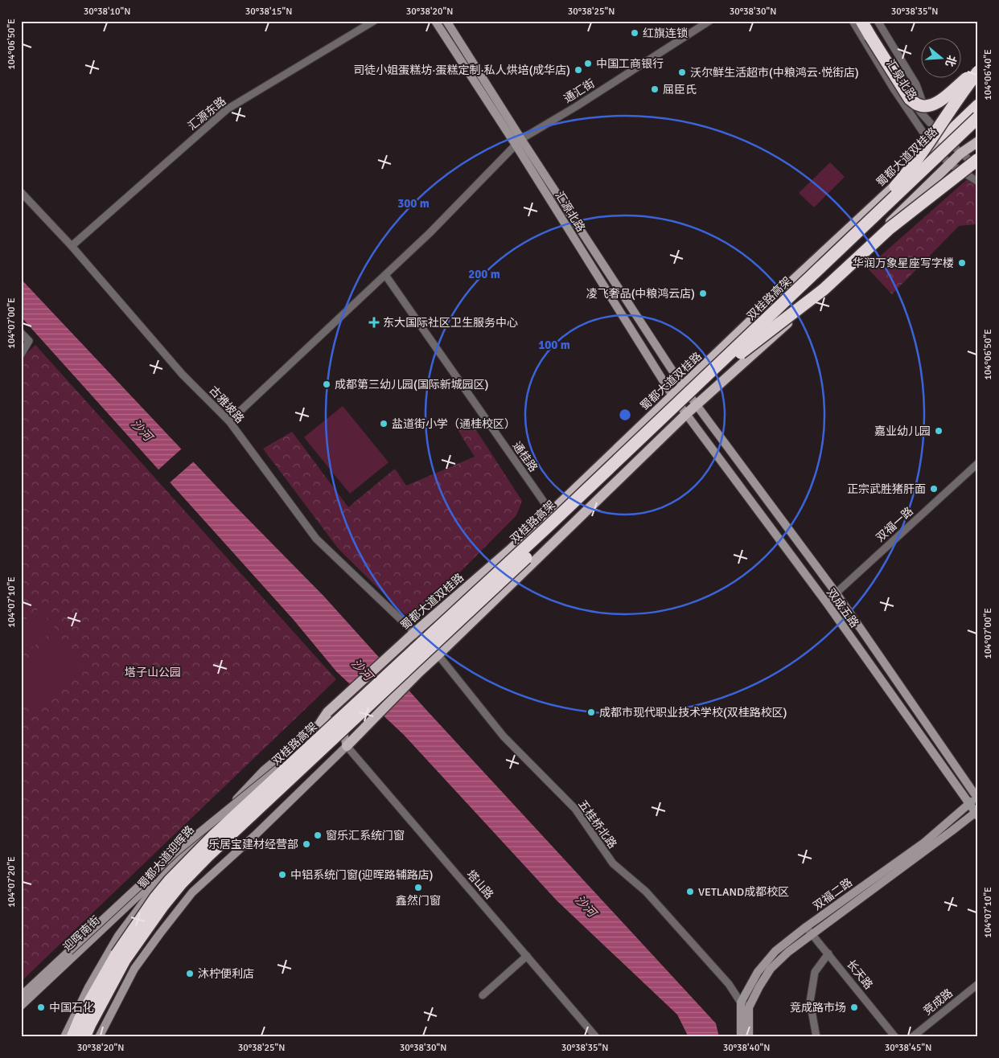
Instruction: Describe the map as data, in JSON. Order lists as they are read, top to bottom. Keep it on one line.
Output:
{"streets":{"highway":["双桂路高架"],"main road":["蜀都大道双桂路"],"street":["汇泉北路","通汇街","汇源东路","汇源北路","古雅坡路","通桂路","双福一路","双成五路","五桂桥北路","蜀都大道迎晖路","塔山路","双福二路","迎晖南街","长天路","竞成路"]},"crossings":[["汇泉北路","蜀都大道双桂路"],["通汇街","汇源北路"],["通汇街","古雅坡路"],["通汇街","通桂路"],["汇源东路","古雅坡路"],["蜀都大道双桂路","汇源北路"],["蜀都大道双桂路","双桂路高架"],["蜀都大道双桂路","古雅坡路"],["蜀都大道双桂路","通桂路"],["蜀都大道双桂路","五桂桥北路"],["蜀都大道双桂路","蜀都大道迎晖路"],["汇源北路","双成五路"],["双桂路高架","蜀都大道迎晖路"],["古雅坡路","五桂桥北路"],["双福一路","双成五路"],["双成五路","双福二路"],["五桂桥北路","双福二路"],["蜀都大道迎晖路","迎晖南街"],["双福二路","长天路"]],"water":["沙河"],"parks":["塔子山公园"],"places":{"other":["红旗连锁","中国工商银行","司徒小姐蛋糕坊·蛋糕定制·私人烘培(成华店)","沃尔鲜生活超市(中粮鸿云·悦街店)","屈臣氏","华润万象星座写字楼","凌飞奢品(中粮鸿云店)","成都第三幼儿园(国际新城园区)","盐道街小学（通桂校区）","嘉业幼儿园","正宗武胜猪肝面","成都市现代职业技术学校(双桂路校区)","窗乐汇系统门窗","乐居宝建材经营部","中铝系统门窗(迎晖路辅路店)","鑫然门窗","VETLAND成都校区","沐柠便利店","中国石化","竞成路市场"],"health":["东大国际社区卫生服务中心"]},"north":"right","coordinates":["30°38'10\"N","30°38'15\"N","30°38'20\"N","30°38'25\"N","30°38'30\"N","30°38'35\"N","104°06'50\"E","104°06'40\"E","104°07'00\"E","104°07'10\"E","104°07'20\"E","30°38'40\"N","30°38'45\"N"],"rings":["300 m","200 m","100 m"]}
